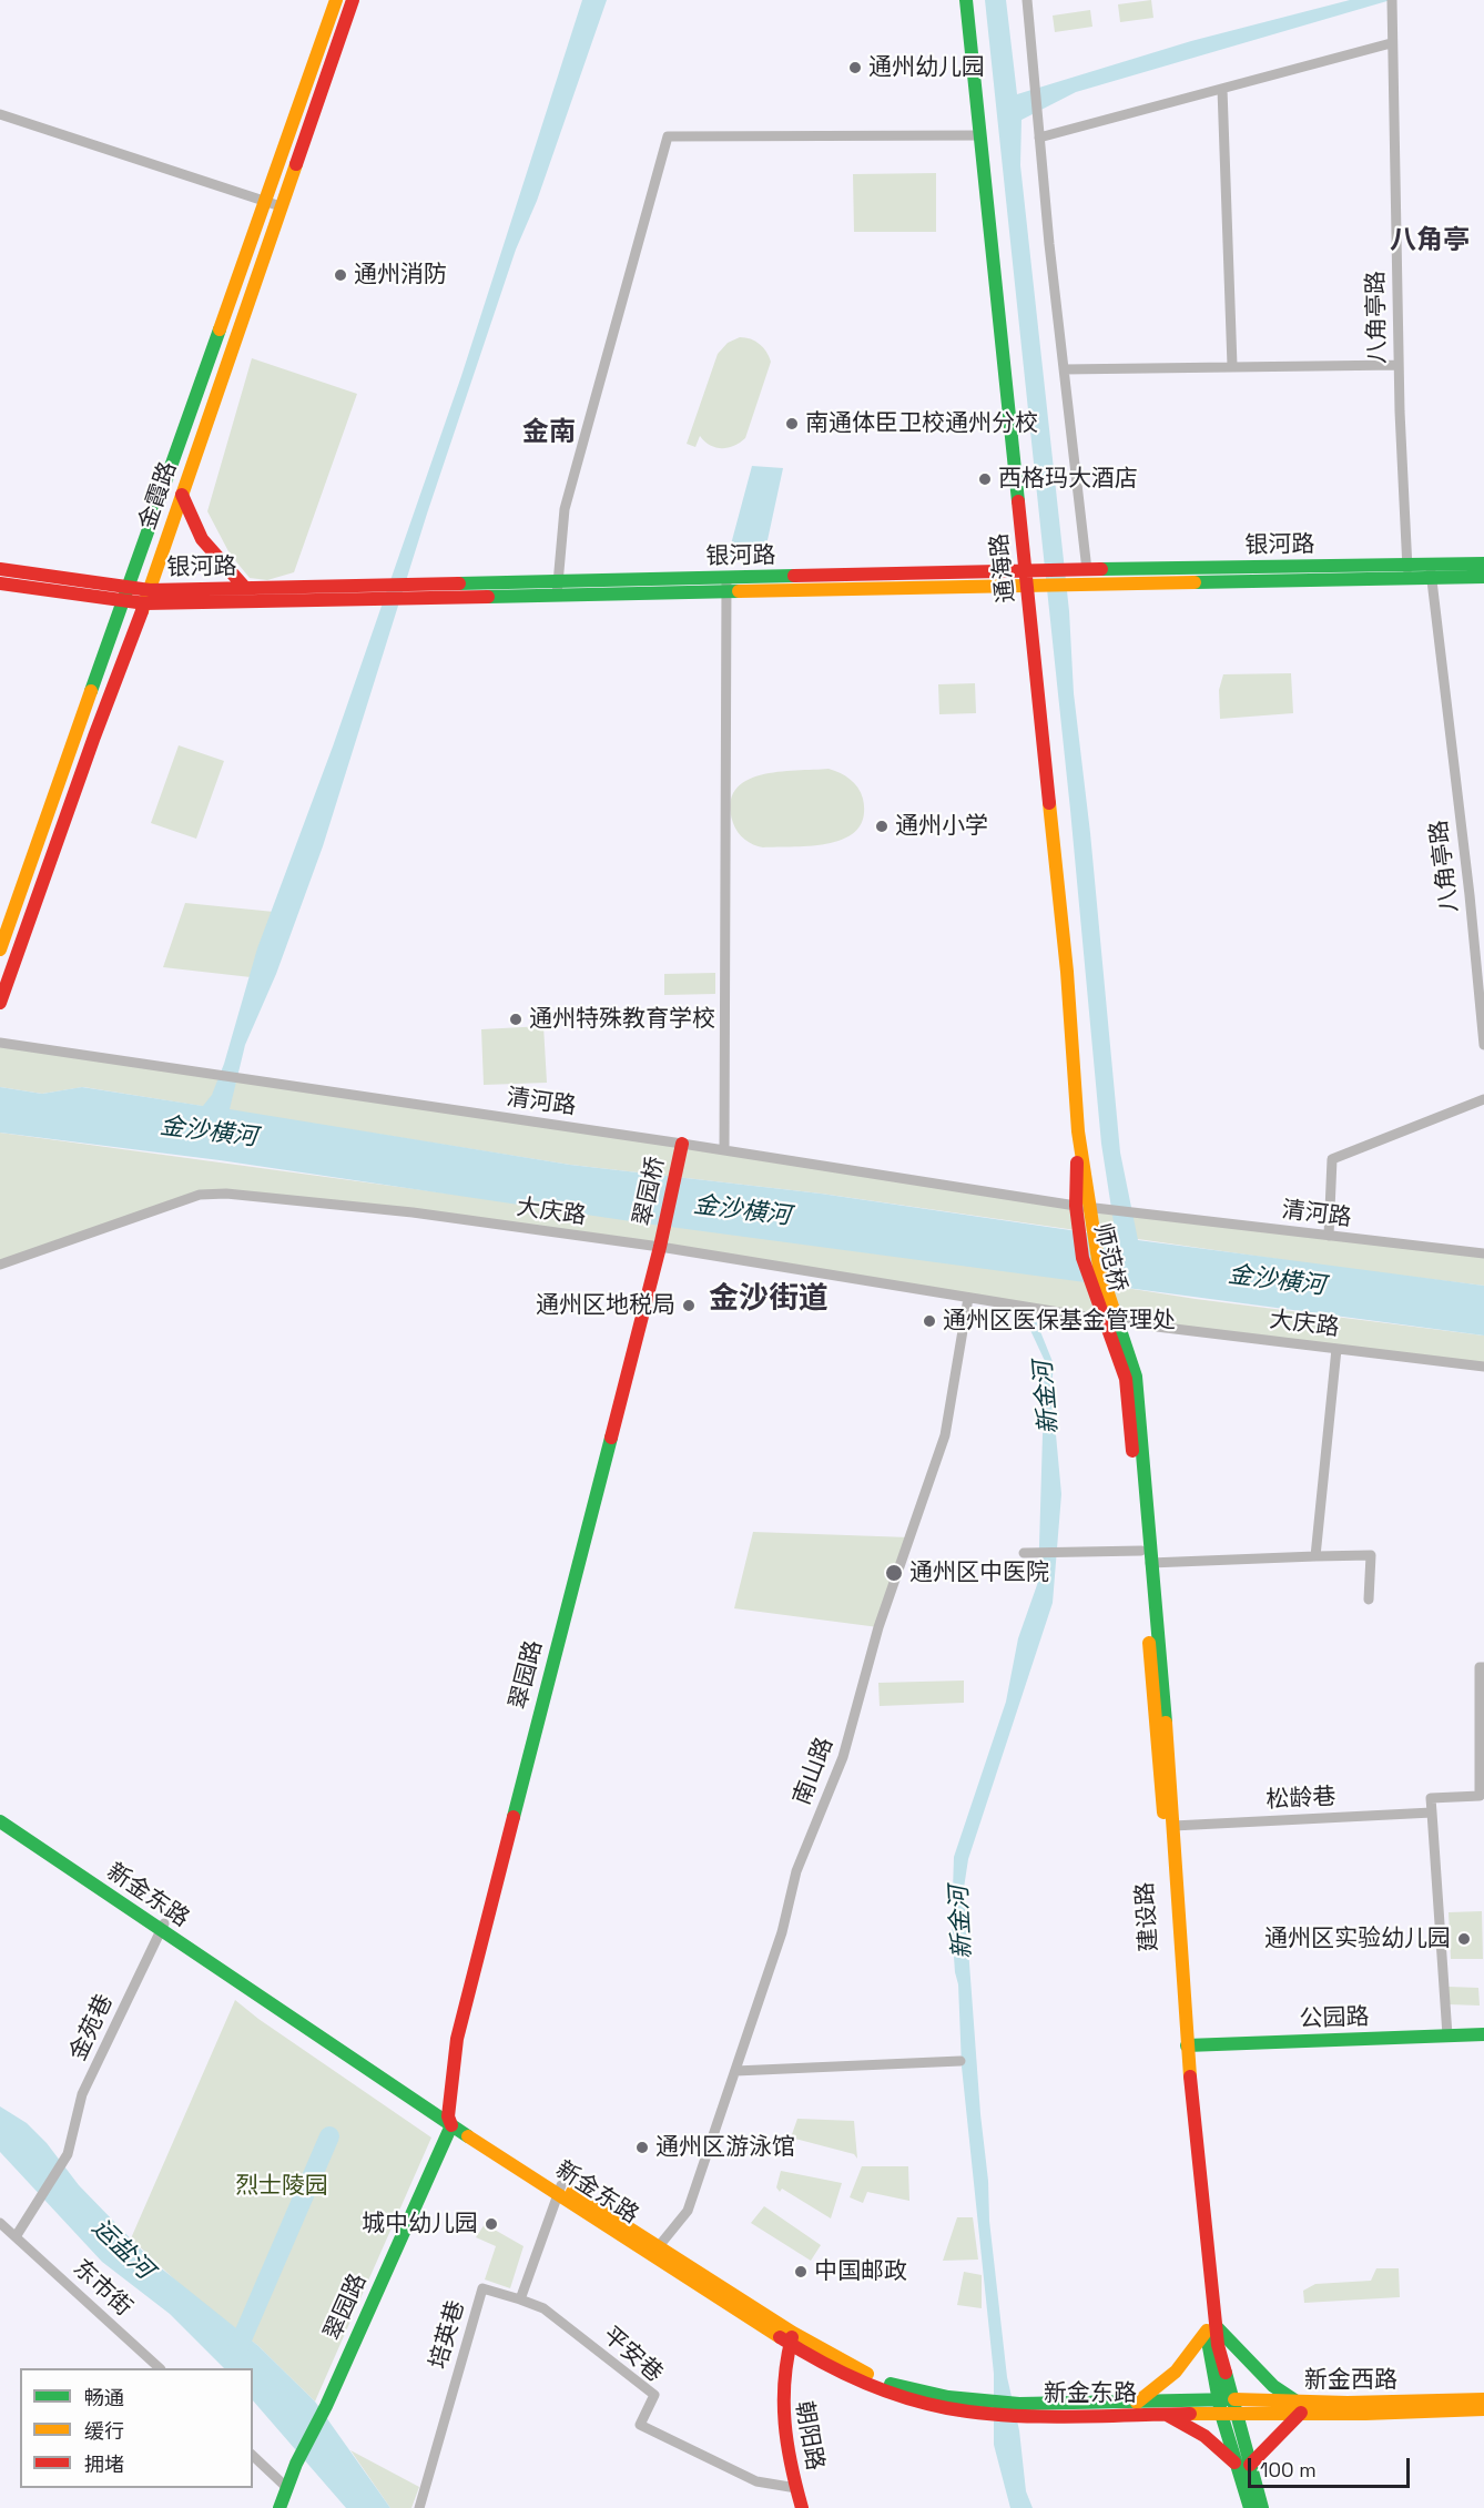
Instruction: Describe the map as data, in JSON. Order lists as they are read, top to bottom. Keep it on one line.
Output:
{"streets":{"main road":["金霞路","银河路","通海路","翠园桥","师范桥","翠园路","新金东路","建设路","公园路","新金西路","朝阳路"],"street":["八角亭路","清河路","大庆路","南山路","松龄巷","金苑巷","东市街","培英巷","平安巷"]},"crossings":[["八角亭路","银河路"],["金霞路","银河路"],["银河路","通海路"],["通海路","清河路"],["通海路","师范桥"],["清河路","翠园桥"],["清河路","师范桥"],["翠园桥","大庆路"],["翠园桥","翠园路"],["大庆路","师范桥"],["大庆路","翠园路"],["大庆路","南山路"],["大庆路","建设路"],["师范桥","建设路"],["翠园路","新金东路"],["南山路","新金东路"],["松龄巷","建设路"],["新金东路","建设路"],["新金东路","金苑巷"],["新金东路","新金西路"],["新金东路","朝阳路"],["建设路","公园路"],["建设路","新金西路"],["金苑巷","东市街"],["培英巷","平安巷"],["平安巷","朝阳路"]],"districts":["八角亭","金南","金沙街道"],"water":["金沙横河","新金河","运盐河"],"parks":["烈士陵园"],"places":["通州幼儿园","通州消防","南通体臣卫校通州分校","西格玛大酒店","通州小学","通州特殊教育学校","通州区地税局","通州区医保基金管理处","通州区中医院","通州区实验幼儿园","通州区游泳馆","城中幼儿园","中国邮政"],"legend":["畅通","缓行","拥堵"],"scale_bar":"100 m"}
